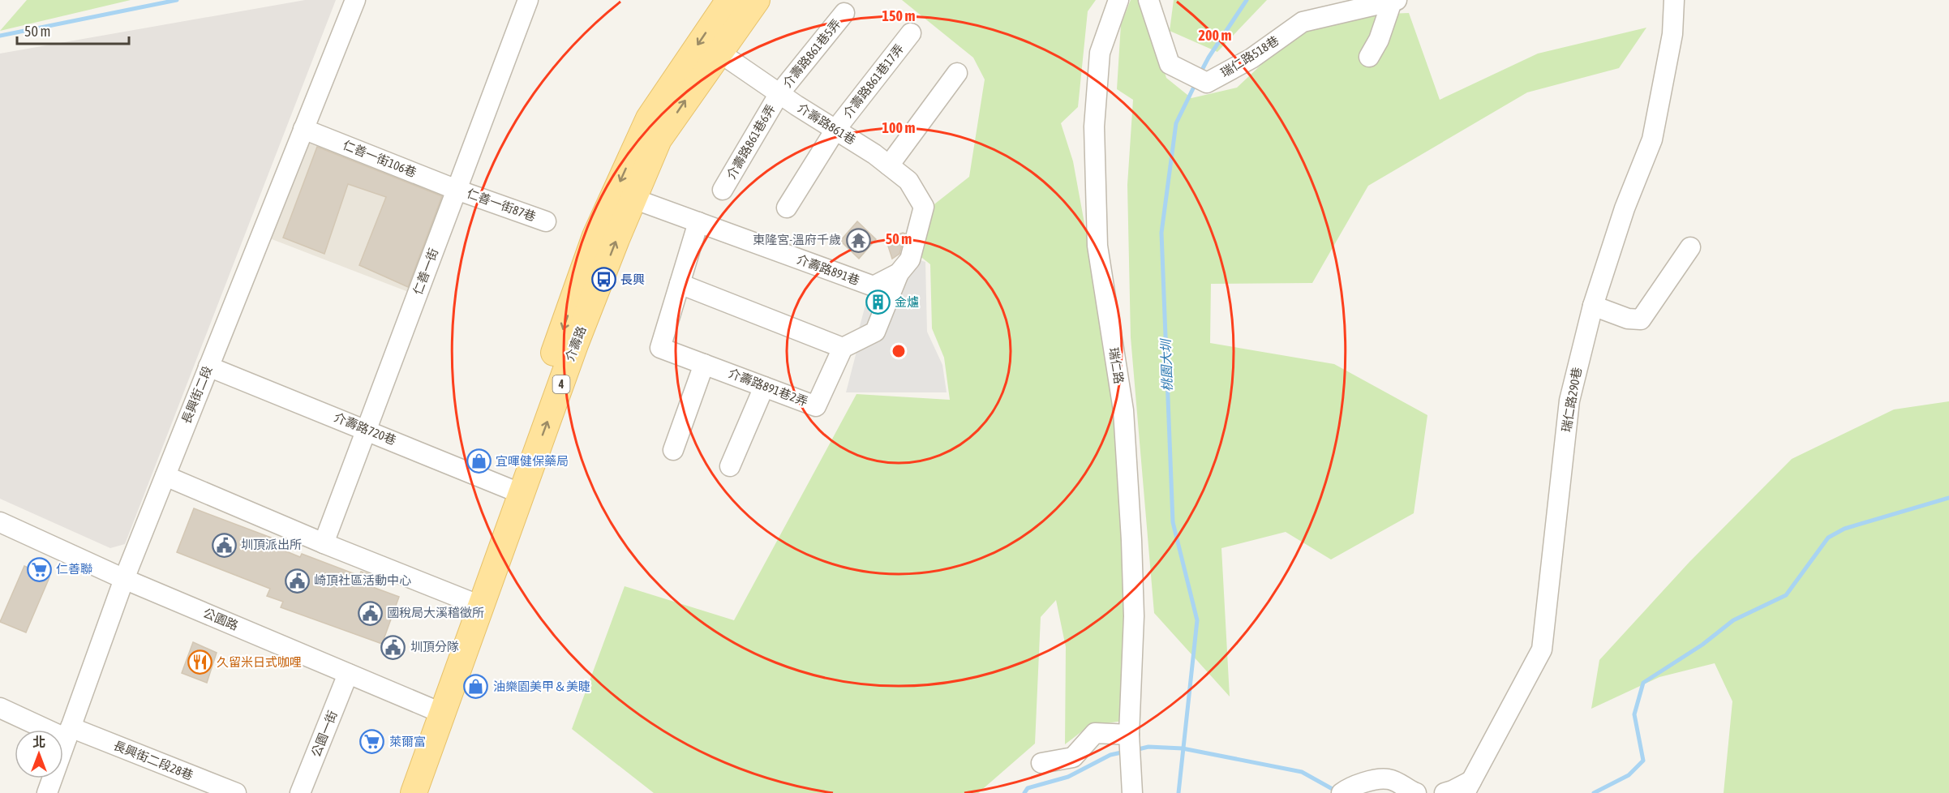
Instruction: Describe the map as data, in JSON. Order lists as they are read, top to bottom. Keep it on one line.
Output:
{"streets":{"main road":["介壽路","4"],"street":["介壽路861巷5弄","瑞仁路518巷","介壽路861巷17弄","介壽路861巷","介壽路861巷6弄","仁善一街106巷","仁善一街87巷","介壽路891巷","仁善一街","瑞仁路","介壽路891巷2弄","長興街二段","瑞仁路290巷","介壽路720巷","公園路","公園一街","長興街二段28巷"]},"crossings":[["介壽路861巷5弄","介壽路861巷"],["介壽路861巷5弄","介壽路861巷6弄"],["介壽路861巷17弄","介壽路861巷"],["介壽路861巷","介壽路861巷6弄"],["介壽路861巷","介壽路891巷"],["介壽路861巷","介壽路"],["仁善一街106巷","仁善一街87巷"],["仁善一街106巷","仁善一街"],["仁善一街106巷","長興街二段"],["仁善一街87巷","仁善一街"],["介壽路891巷","介壽路"],["仁善一街","介壽路720巷"],["介壽路","介壽路720巷"],["介壽路","公園路"],["長興街二段","介壽路720巷"],["長興街二段","公園路"],["長興街二段","長興街二段28巷"],["公園路","公園一街"]],"water":["桃園大圳"],"places":{"temple":["東隆宮-溫府千歲"],"bus stop":["長興"],"building":["金爐"],"shop":["宜暉健保藥局","油樂園美甲＆美睫"],"public building":["圳頂派出所","崎頂社區活動中心","國稅局大溪稽徵所","圳頂分隊"],"supermarket":["仁善聯","萊爾富"],"restaurant":["久留米日式咖哩"]},"scale_bar":"50 m","north":"top","rings":["150 m","200 m","100 m","50 m"]}
